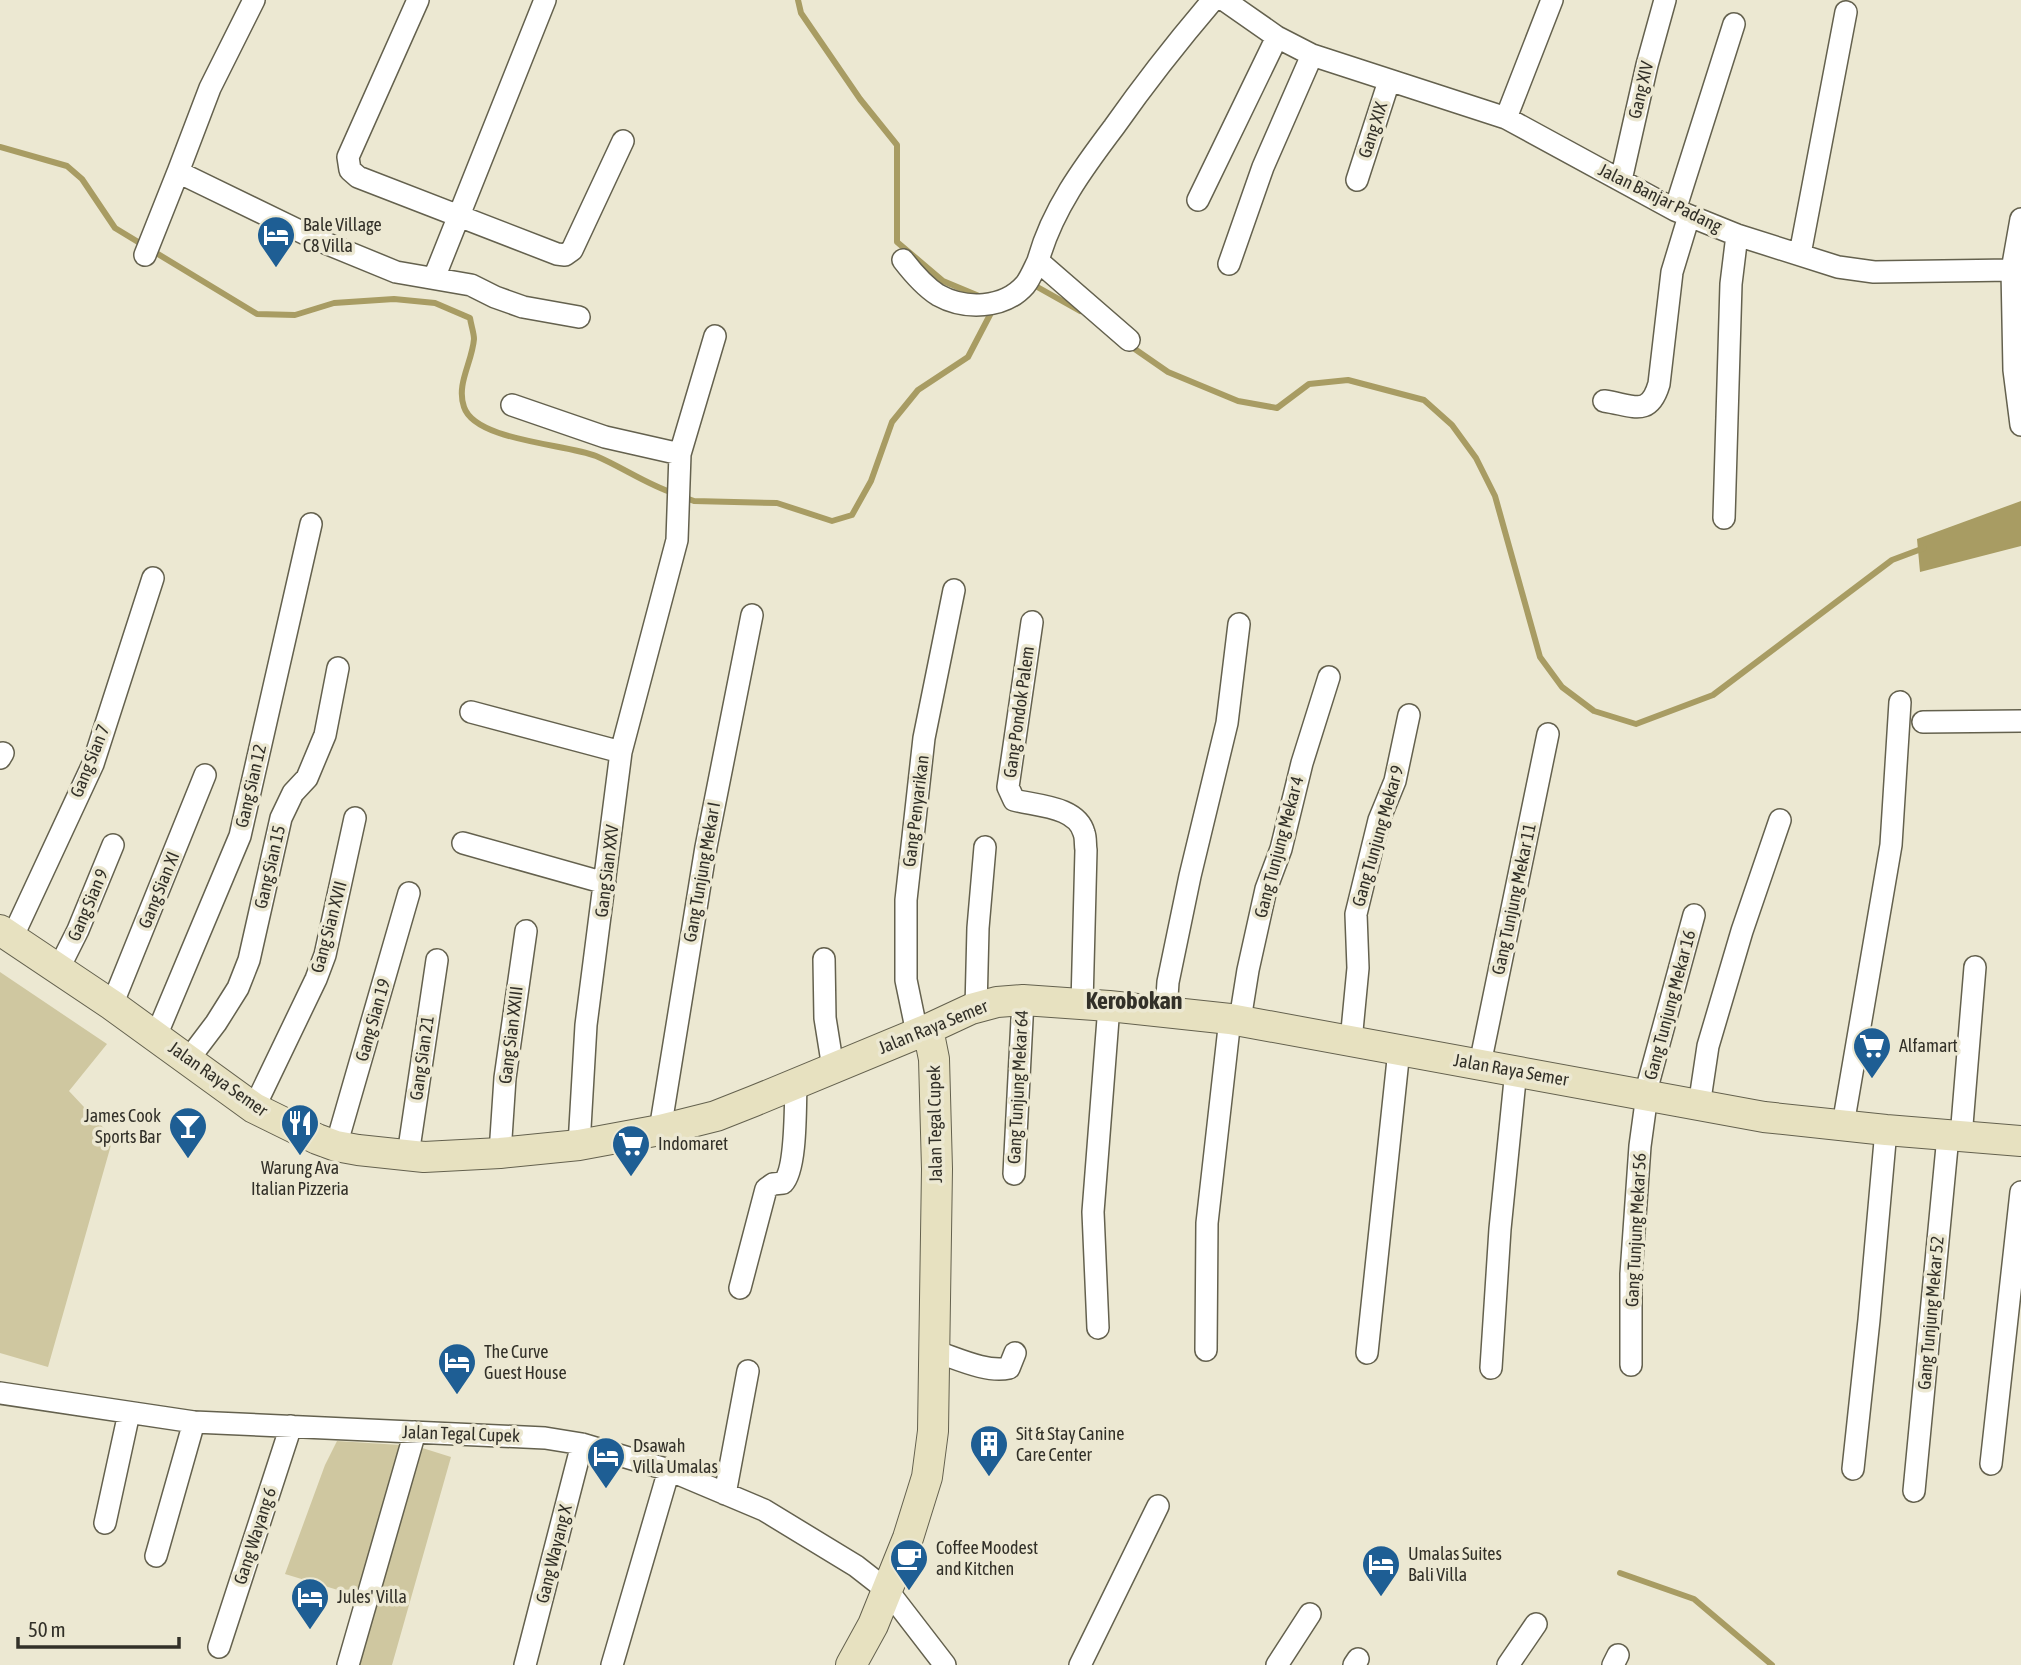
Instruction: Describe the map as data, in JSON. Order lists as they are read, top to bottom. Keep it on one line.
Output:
{"streets":{"street":["Gang XIV","Gang XIX","Jalan Banjar Padang","Gang Pondok Palem","Gang Sian 7","Gang Sian 12","Gang Penyarikan","Gang Tunjung Mekar 9","Gang Tunjung Mekar 4","Gang Sian 15","Gang Sian XXV","Gang Tunjung Mekar I","Gang Sian XI","Gang Tunjung Mekar 11","Gang Sian 9","Gang Sian XVII","Gang Tunjung Mekar 16","Gang Sian 19","Jalan Raya Semer","Gang Sian XXIII","Gang Sian 21","Gang Tunjung Mekar 64","Jalan Tegal Cupek","Gang Tunjung Mekar 56","Gang Tunjung Mekar 52","Gang Wayang 6","Gang Wayang X"]},"crossings":[["Gang XIV","Jalan Banjar Padang"],["Gang XIX","Jalan Banjar Padang"],["Gang Pondok Palem","Jalan Raya Semer"],["Gang Sian 7","Jalan Raya Semer"],["Gang Sian 12","Jalan Raya Semer"],["Gang Penyarikan","Jalan Raya Semer"],["Gang Penyarikan","Jalan Tegal Cupek"],["Gang Tunjung Mekar 9","Jalan Raya Semer"],["Gang Tunjung Mekar 4","Jalan Raya Semer"],["Gang Sian 15","Jalan Raya Semer"],["Gang Sian XXV","Jalan Raya Semer"],["Gang Tunjung Mekar I","Jalan Raya Semer"],["Gang Sian XI","Jalan Raya Semer"],["Gang Tunjung Mekar 11","Jalan Raya Semer"],["Gang Sian 9","Jalan Raya Semer"],["Gang Sian XVII","Jalan Raya Semer"],["Gang Tunjung Mekar 16","Jalan Raya Semer"],["Gang Tunjung Mekar 16","Gang Tunjung Mekar 56"],["Gang Sian 19","Jalan Raya Semer"],["Jalan Raya Semer","Gang Sian XXIII"],["Jalan Raya Semer","Gang Sian 21"],["Jalan Raya Semer","Gang Tunjung Mekar 64"],["Jalan Raya Semer","Jalan Tegal Cupek"],["Jalan Raya Semer","Gang Tunjung Mekar 56"],["Jalan Raya Semer","Gang Tunjung Mekar 52"],["Jalan Tegal Cupek","Gang Wayang 6"],["Jalan Tegal Cupek","Gang Wayang X"]],"districts":["Kerobokan"],"places":{"hotel":["Bale Village C8 Villa","The Curve Guest House","Dsawah Villa Umalas","Umalas Suites Bali Villa","Jules' Villa"],"supermarket":["Alfamart","Indomaret"],"restaurant":["Warung Ava Italian Pizzeria"],"bar":["James Cook Sports Bar"],"building":["Sit & Stay Canine Care Center"],"cafe":["Coffee Moodest and Kitchen"]},"scale_bar":"50 m"}
